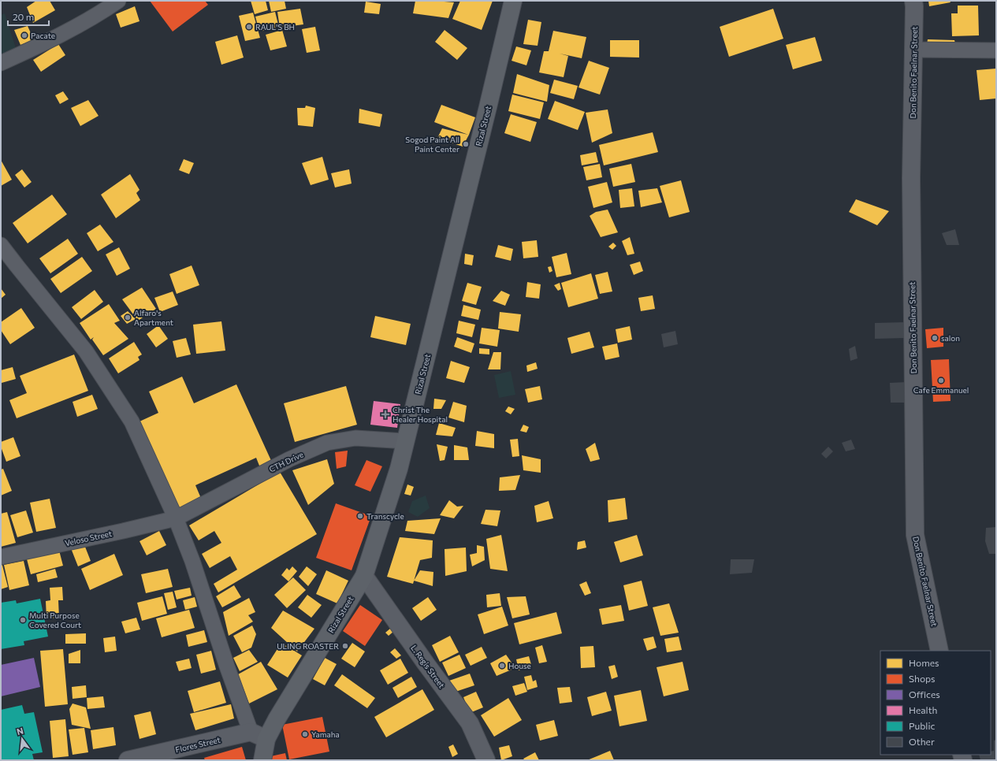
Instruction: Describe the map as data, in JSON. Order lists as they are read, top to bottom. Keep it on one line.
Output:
{"streets":{"main road":["Rizal Street"],"street":["Don Benito Faelnar Street","CTH Drive","Veloso Street","L. Regis Street","Flores Street"]},"crossings":[["Rizal Street","CTH Drive"],["Rizal Street","L. Regis Street"],["CTH Drive","Veloso Street"]],"places":{"other":["RAUL'S BH","Pacate","Sogod Paint All Paint Center","Alfaro's Apartment","salon","Cafe Emmanuel","Transcycle","Multi Purpose Covered Court","ULING ROASTER","House","Yamaha"],"health":["Christ The Healer Hospital"]},"legend":["Homes","Shops","Offices","Health","Public","Other"],"scale_bar":"20 m","north":"top"}
